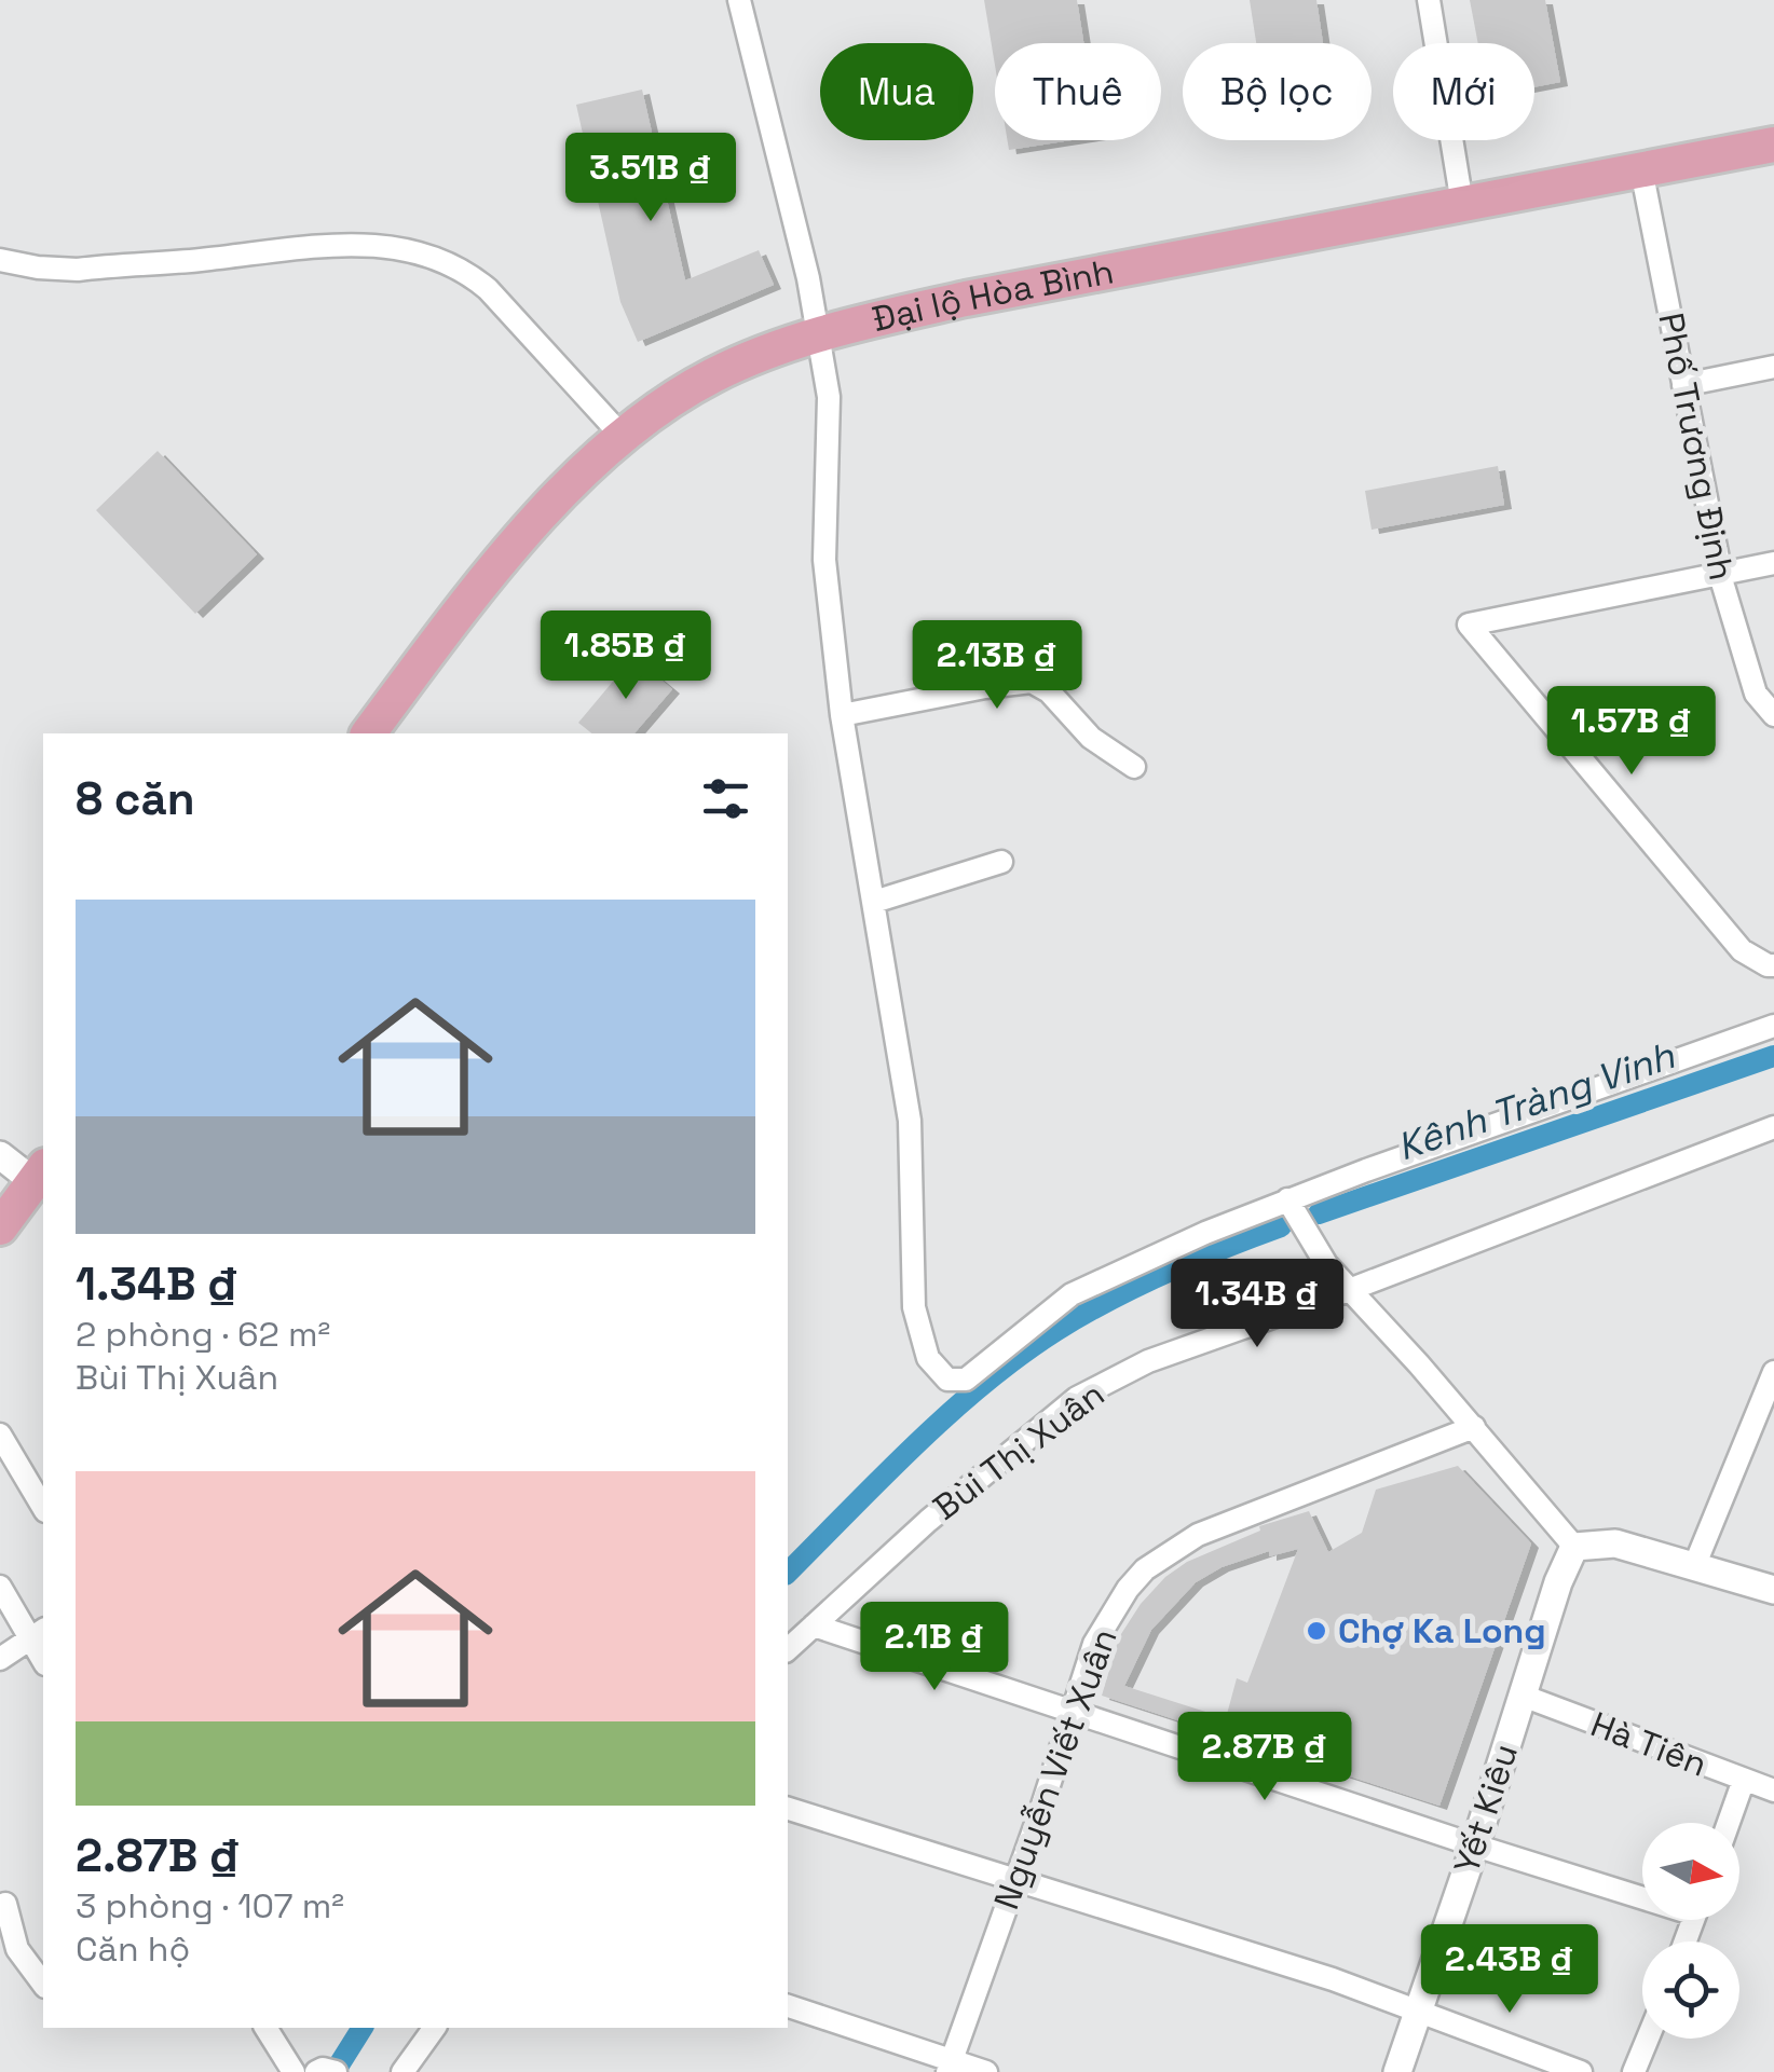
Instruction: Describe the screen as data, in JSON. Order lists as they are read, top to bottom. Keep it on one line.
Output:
{"streets":{"highway":["Đại lộ Hòa Bình"],"street":["Phố Trương Định","Bùi Thị Xuân","Hà Tiên","Nguyễn Viết Xuân","Yết Kiêu"]},"crossings":[["Đại lộ Hòa Bình","Phố Trương Định"],["Hà Tiên","Yết Kiêu"]],"water":["Kênh Tràng Vinh"],"places":["Chợ Ka Long"],"north":"right","page":{"chip":["Mua","Thuê","Bộ lọc","Mới"],"price":["3.51B ₫","1.85B ₫","2.13B ₫","1.57B ₫","1.34B ₫","2.1B ₫","2.87B ₫","2.43B ₫"],"heading":"8 căn","list":[{"name":"1.34B ₫","note":"2 phòng · 62 m² · Bùi Thị Xuân"},{"name":"2.87B ₫","note":"3 phòng · 107 m² · Căn hộ"}]}}
